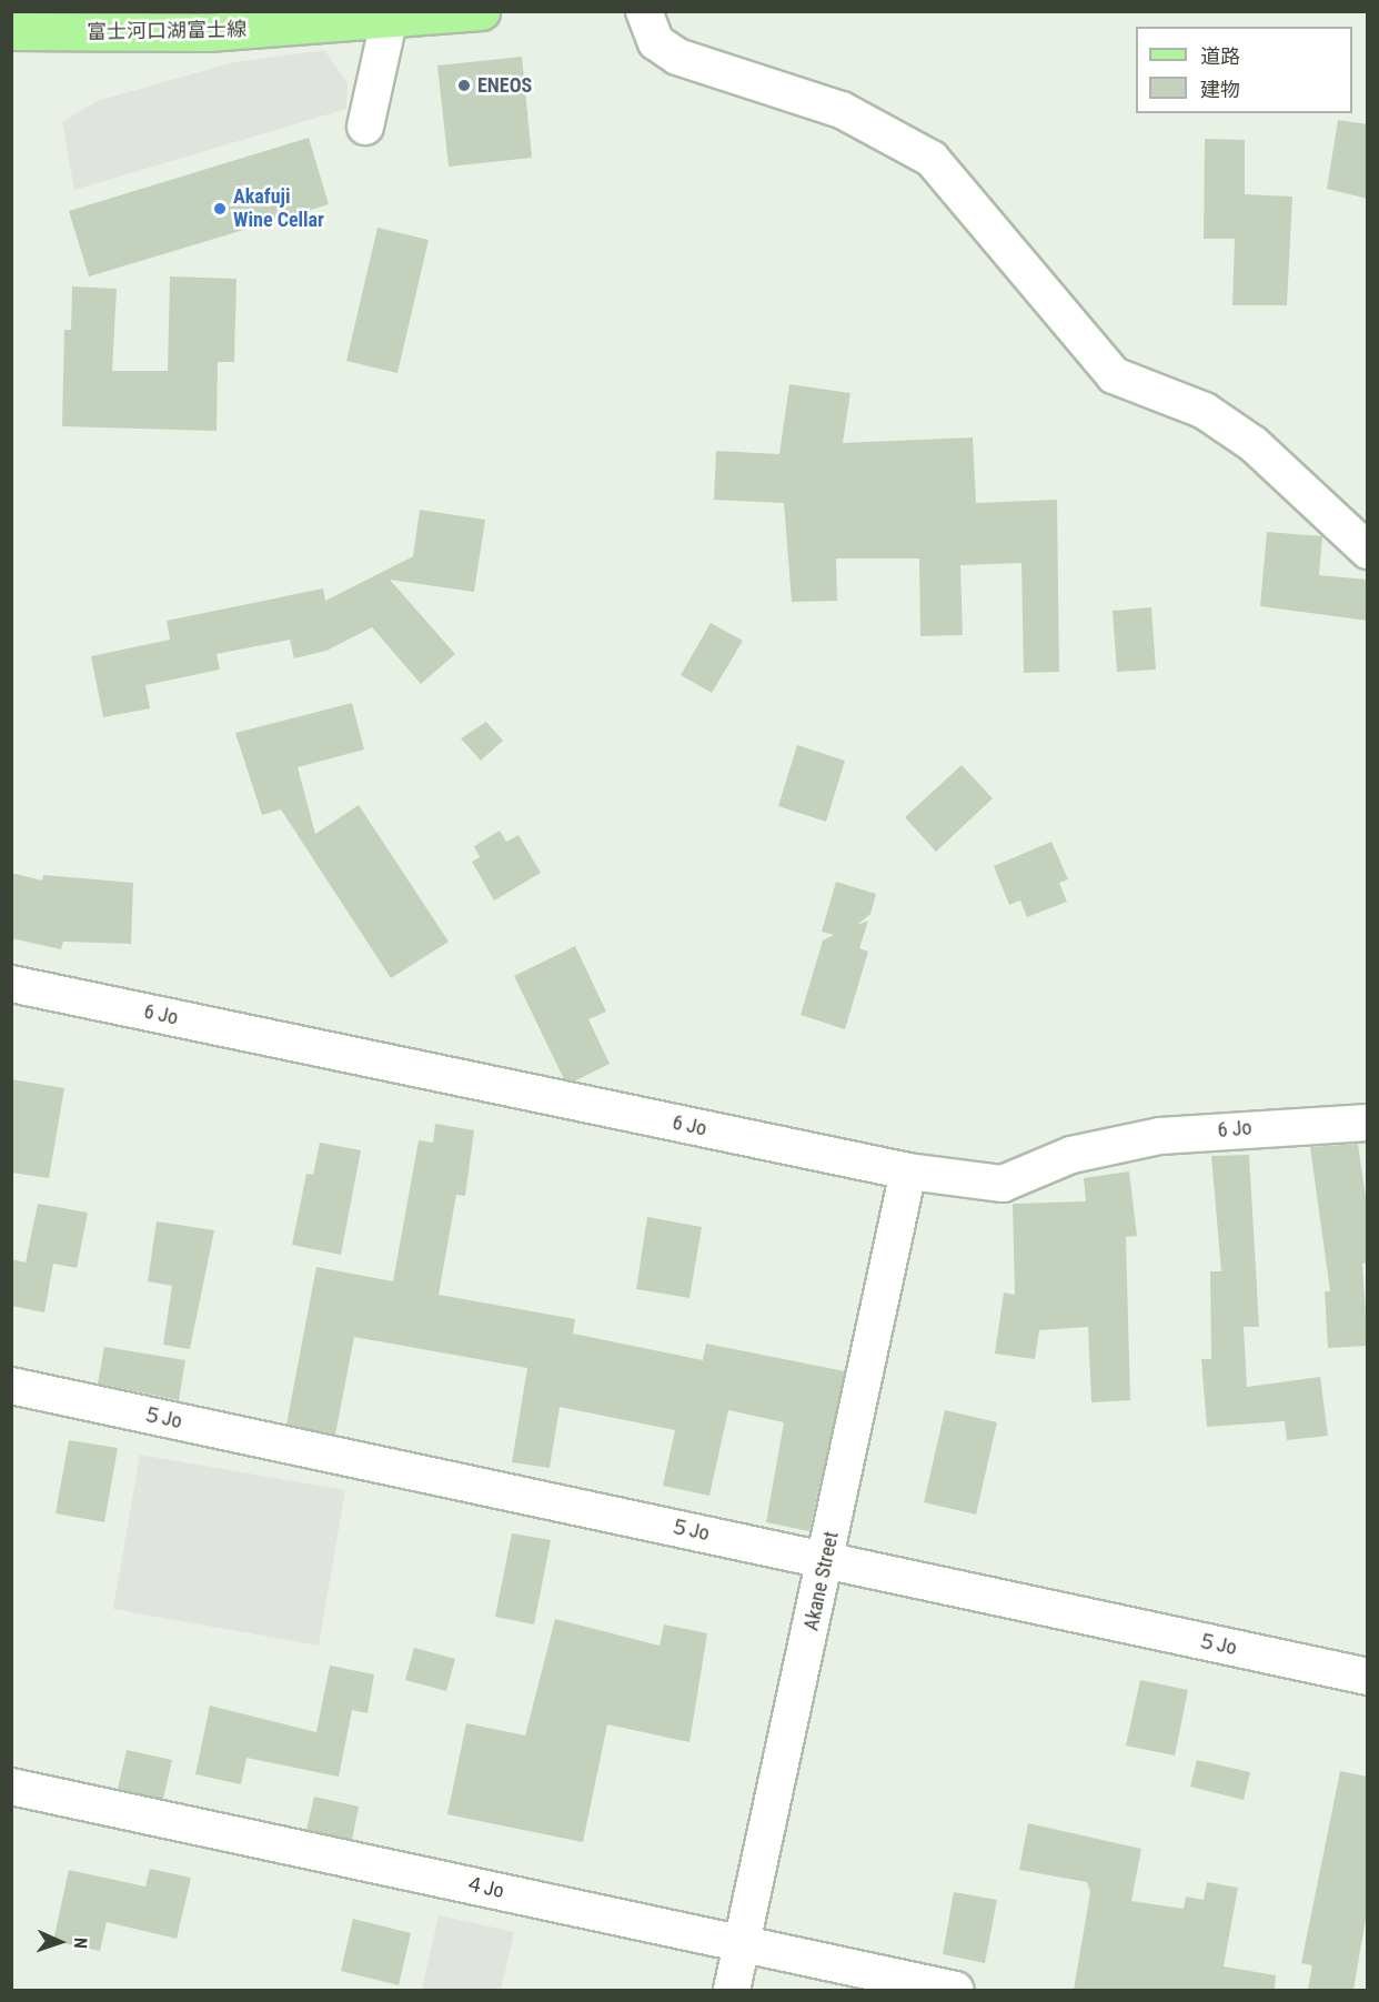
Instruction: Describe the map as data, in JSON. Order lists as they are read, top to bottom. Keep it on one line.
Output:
{"streets":{"main road":["富士河口湖富士線"],"street":["6 Jo","５Jo","Akane Street","４Jo"]},"crossings":[["6 Jo","Akane Street"],["５Jo","Akane Street"],["Akane Street","４Jo"]],"places":["ENEOS","Akafuji Wine Cellar"],"legend":["道路","建物"],"north":"right"}
